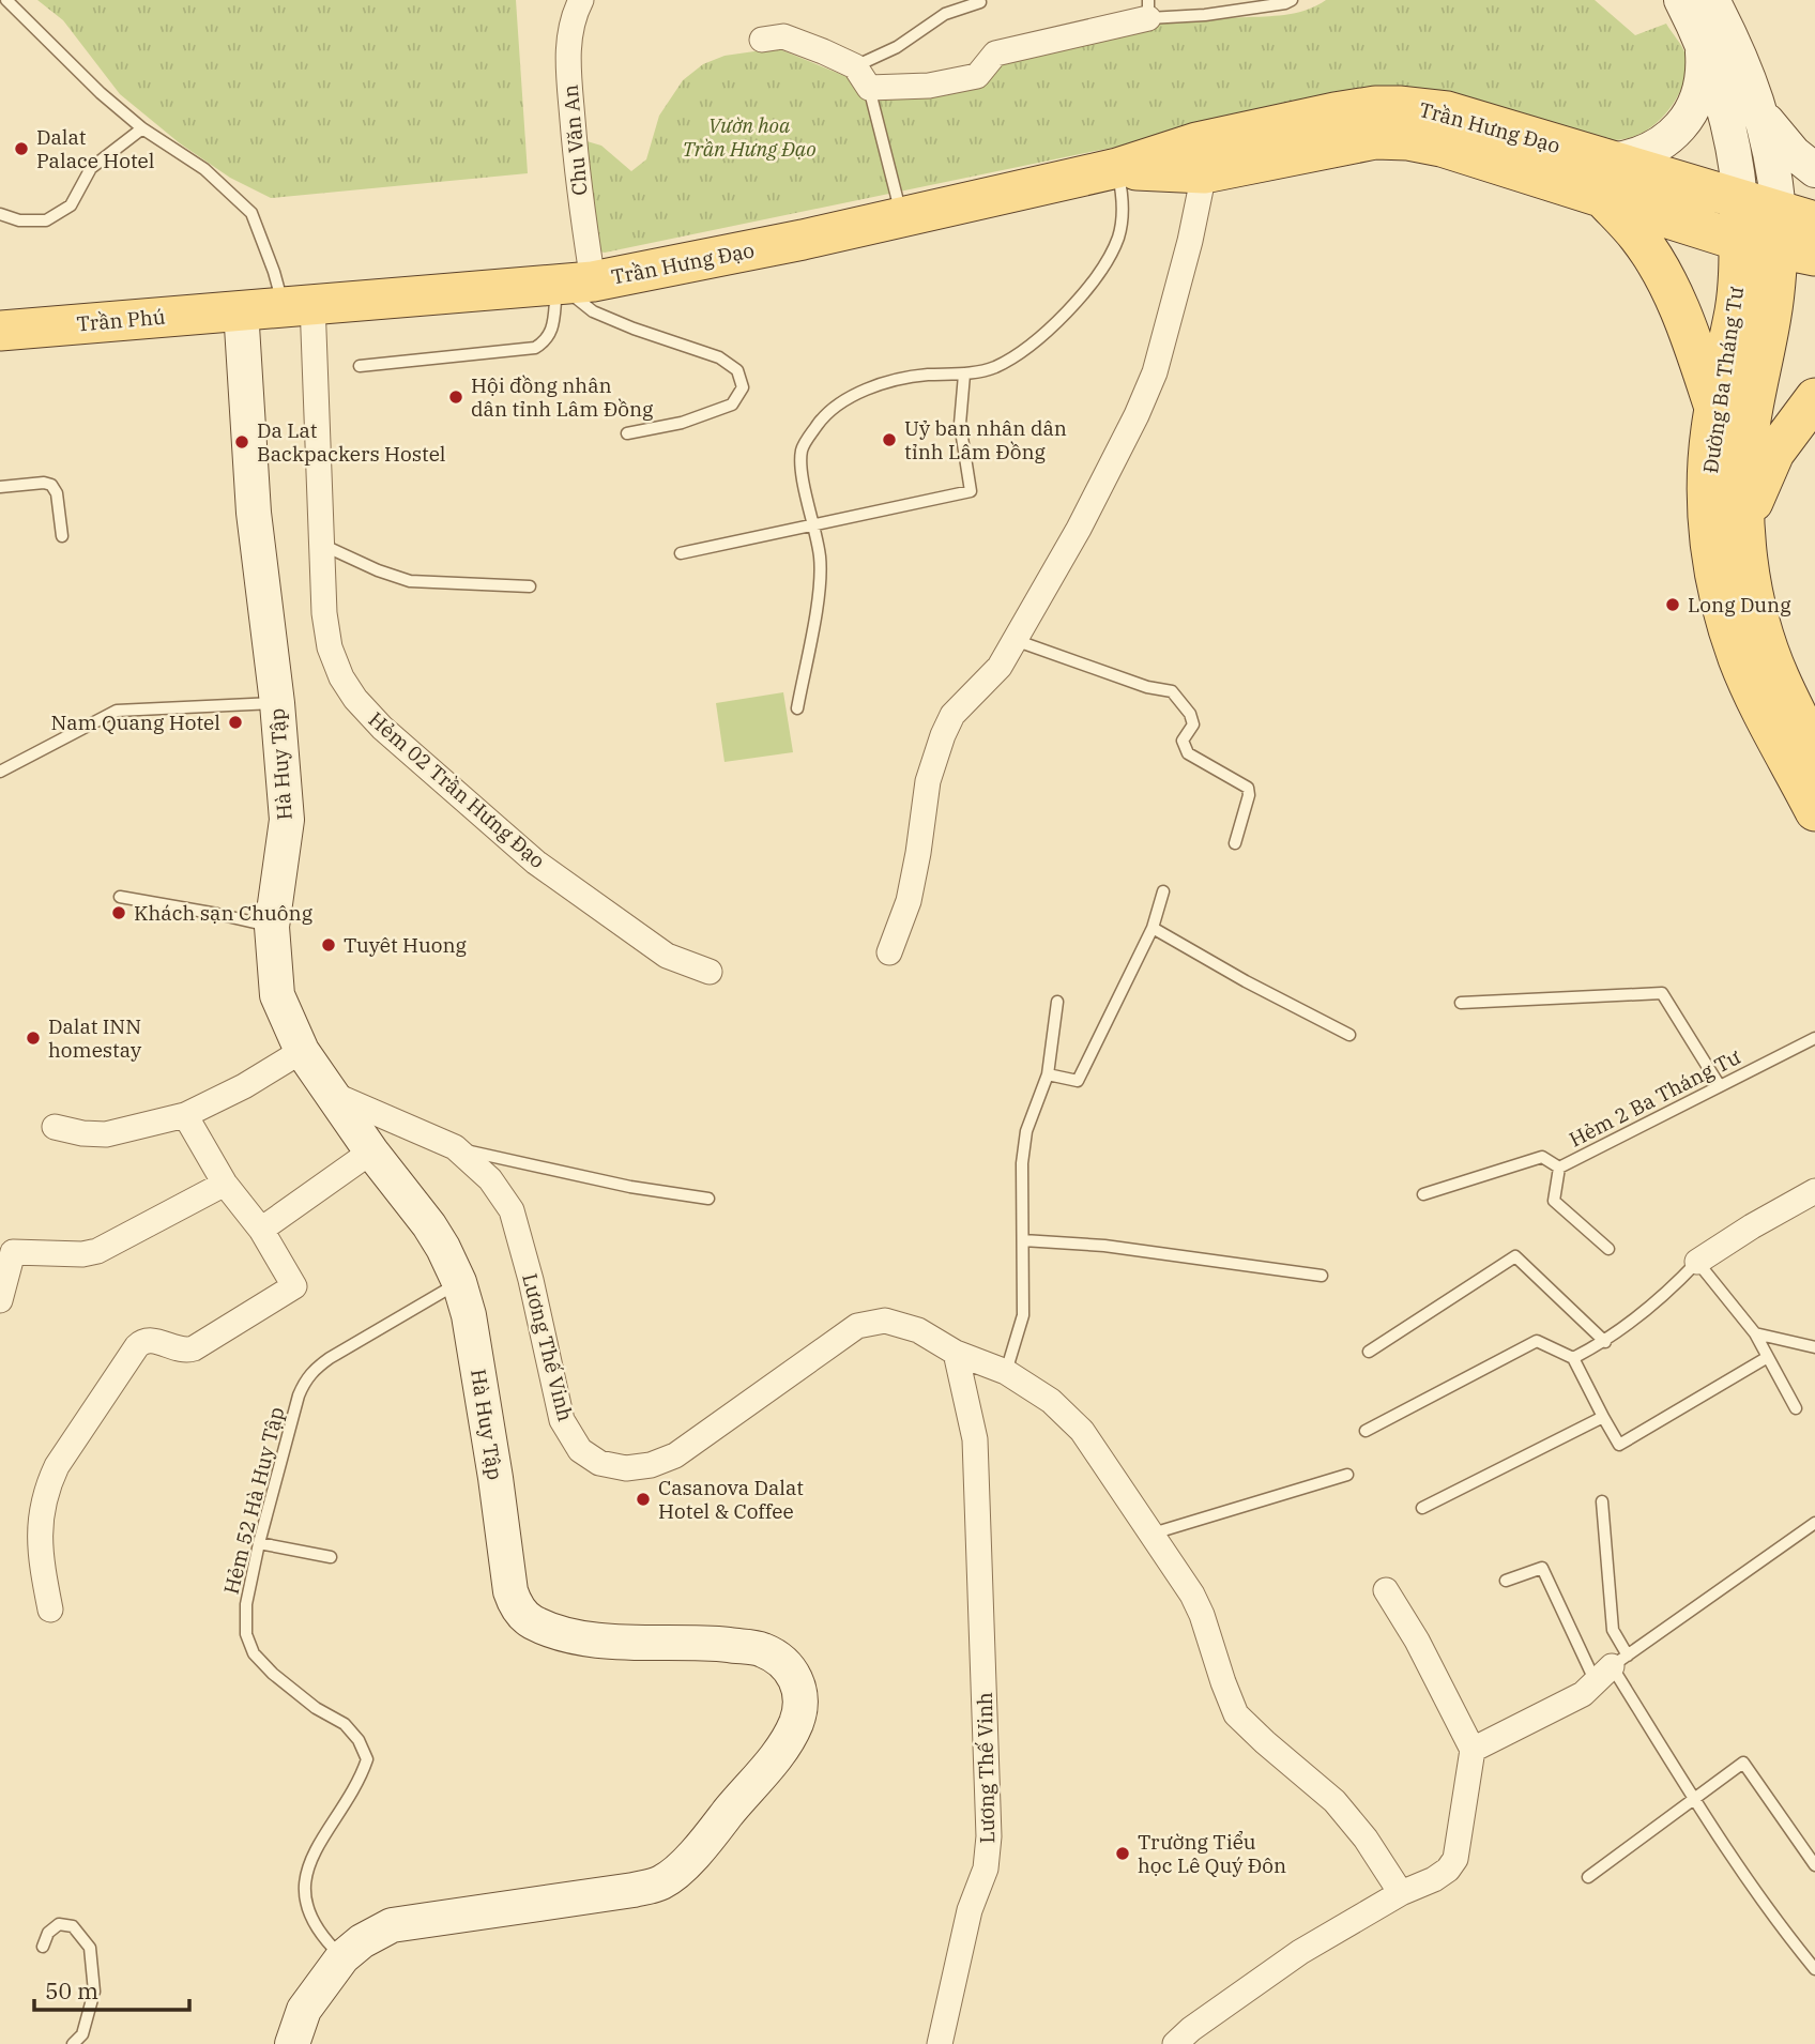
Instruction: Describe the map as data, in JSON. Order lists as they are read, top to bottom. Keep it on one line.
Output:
{"streets":{"main road":["Trần Hưng Đạo","Trần Phú","Đường Ba Tháng Tư"],"street":["Chu Văn An","Hà Huy Tập","Hẻm 02 Trần Hưng Đạo","Lương Thế Vinh"],"lane":["Hẻm 2 Ba Tháng Tư","Hẻm 52 Hà Huy Tập"]},"crossings":[["Trần Hưng Đạo","Chu Văn An"],["Trần Hưng Đạo","Trần Phú"],["Trần Hưng Đạo","Đường Ba Tháng Tư"],["Trần Hưng Đạo","Hà Huy Tập"],["Trần Hưng Đạo","Hẻm 02 Trần Hưng Đạo"],["Trần Phú","Hà Huy Tập"],["Hà Huy Tập","Lương Thế Vinh"],["Hà Huy Tập","Hẻm 52 Hà Huy Tập"]],"parks":["Vườn hoa Trần Hưng Đạo"],"places":["Dalat Palace Hotel","Hội đồng nhân dân tỉnh Lâm Đồng","Uỷ ban nhân dân tỉnh Lâm Đồng","Da Lat Backpackers Hostel","Long Dung","Nam Quang Hotel","Khách sạn Chuông","Tuyêt Huong","Dalat INN homestay","Casanova Dalat Hotel & Coffee","Trường Tiểu học Lê Quý Đôn"],"scale_bar":"50 m"}
